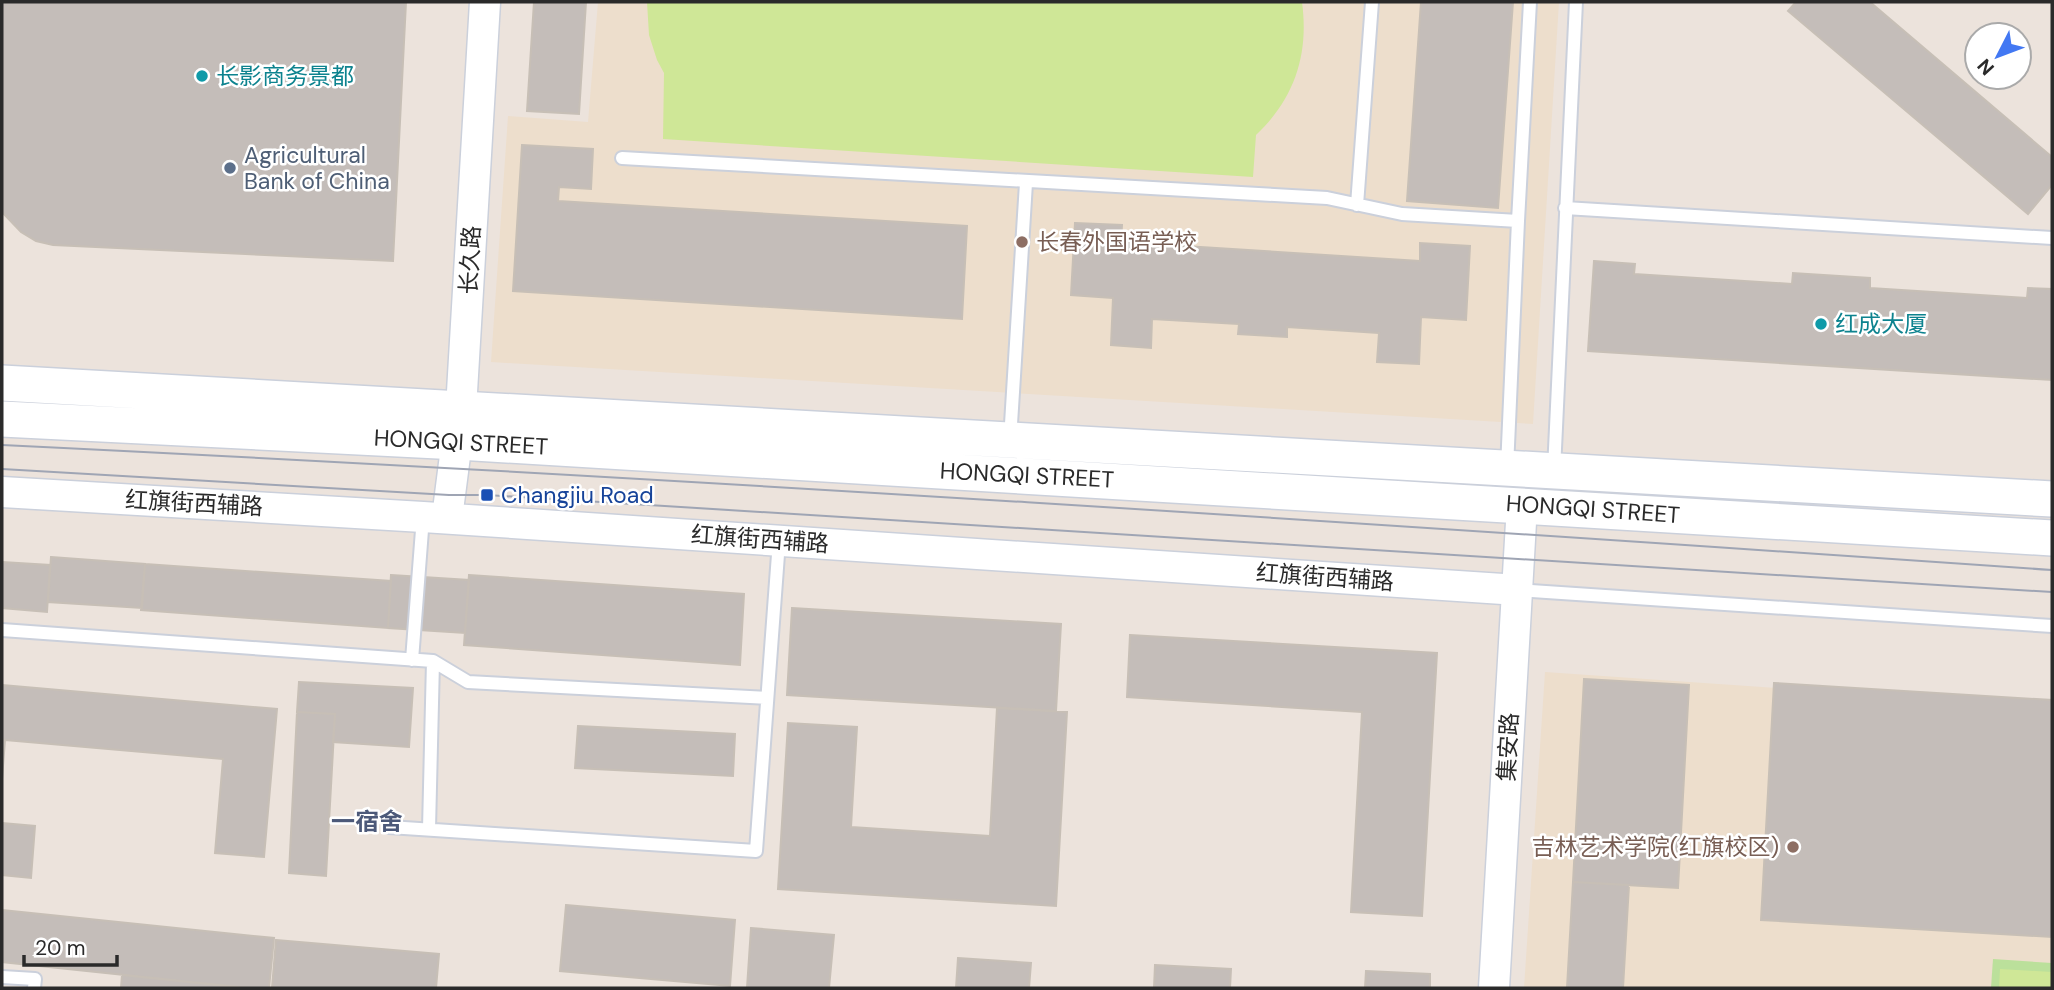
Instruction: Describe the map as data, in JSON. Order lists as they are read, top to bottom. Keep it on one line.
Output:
{"streets":{"main road":["HONGQI STREET"],"street":["长久路","红旗街西辅路","集安路"]},"crossings":[["长久路","HONGQI STREET"],["长久路","红旗街西辅路"],["HONGQI STREET","集安路"],["红旗街西辅路","集安路"]],"districts":["一宿舍"],"places":{"other":["长影商务景都","Agricultural Bank of China","长春外国语学校","红成大厦","吉林艺术学院(红旗校区)"],"transit":["Changjiu Road"]},"scale_bar":"20 m","north":"bottom left"}
